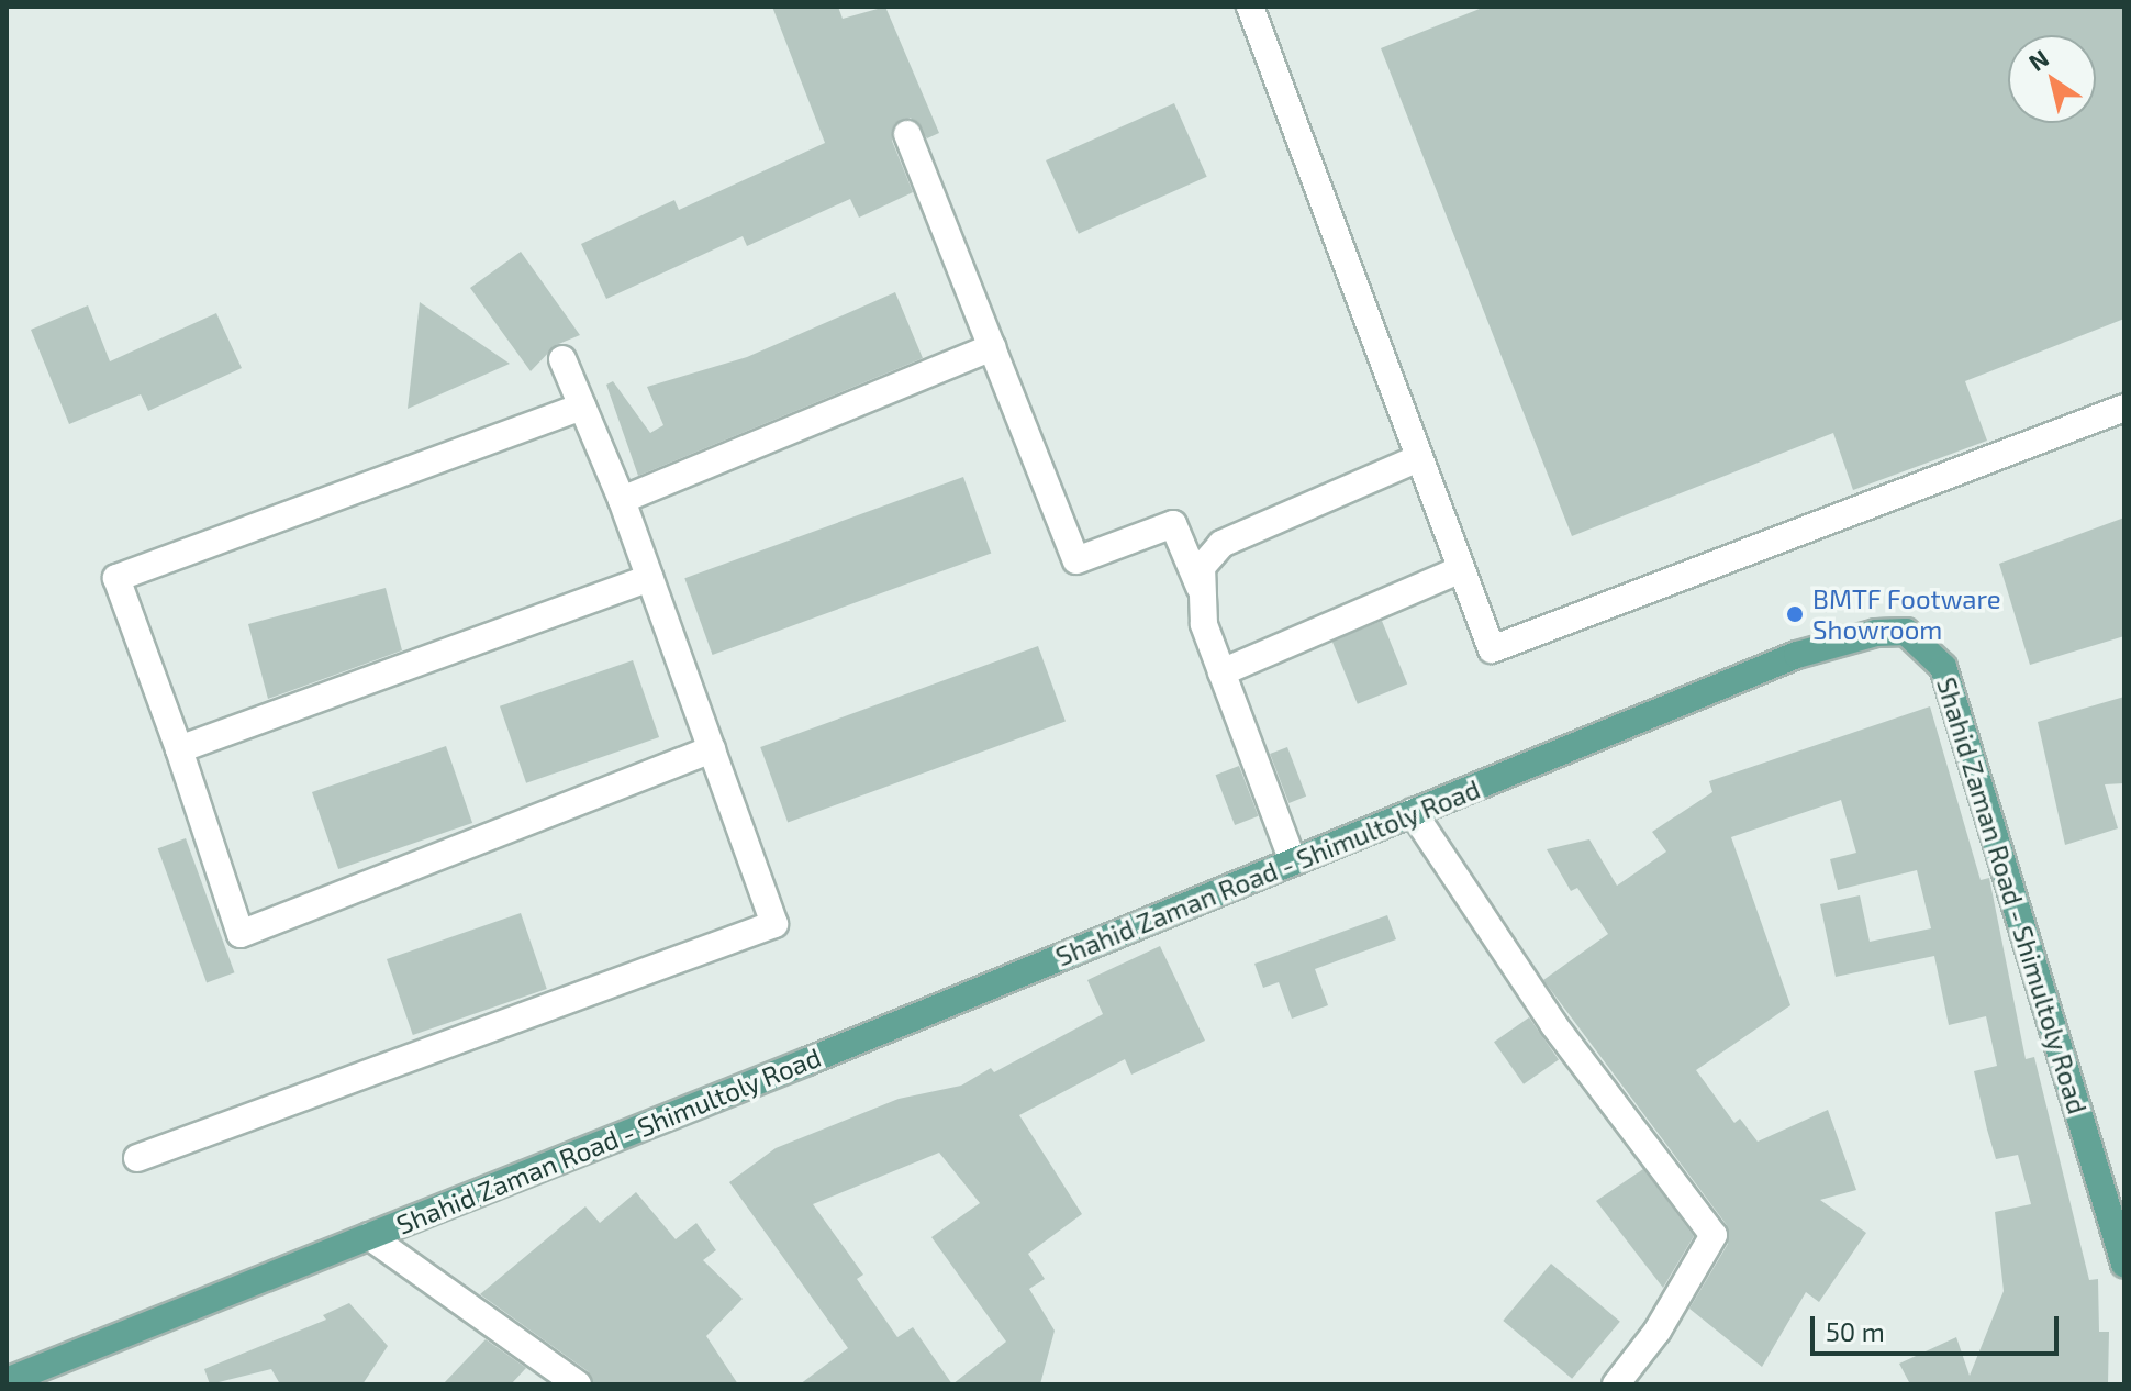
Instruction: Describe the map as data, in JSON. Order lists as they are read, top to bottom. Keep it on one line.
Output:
{"streets":{"main road":["Shahid Zaman Road - Shimultoly Road"]},"places":["BMTF Footware Showroom"],"scale_bar":"50 m","north":"top left"}
